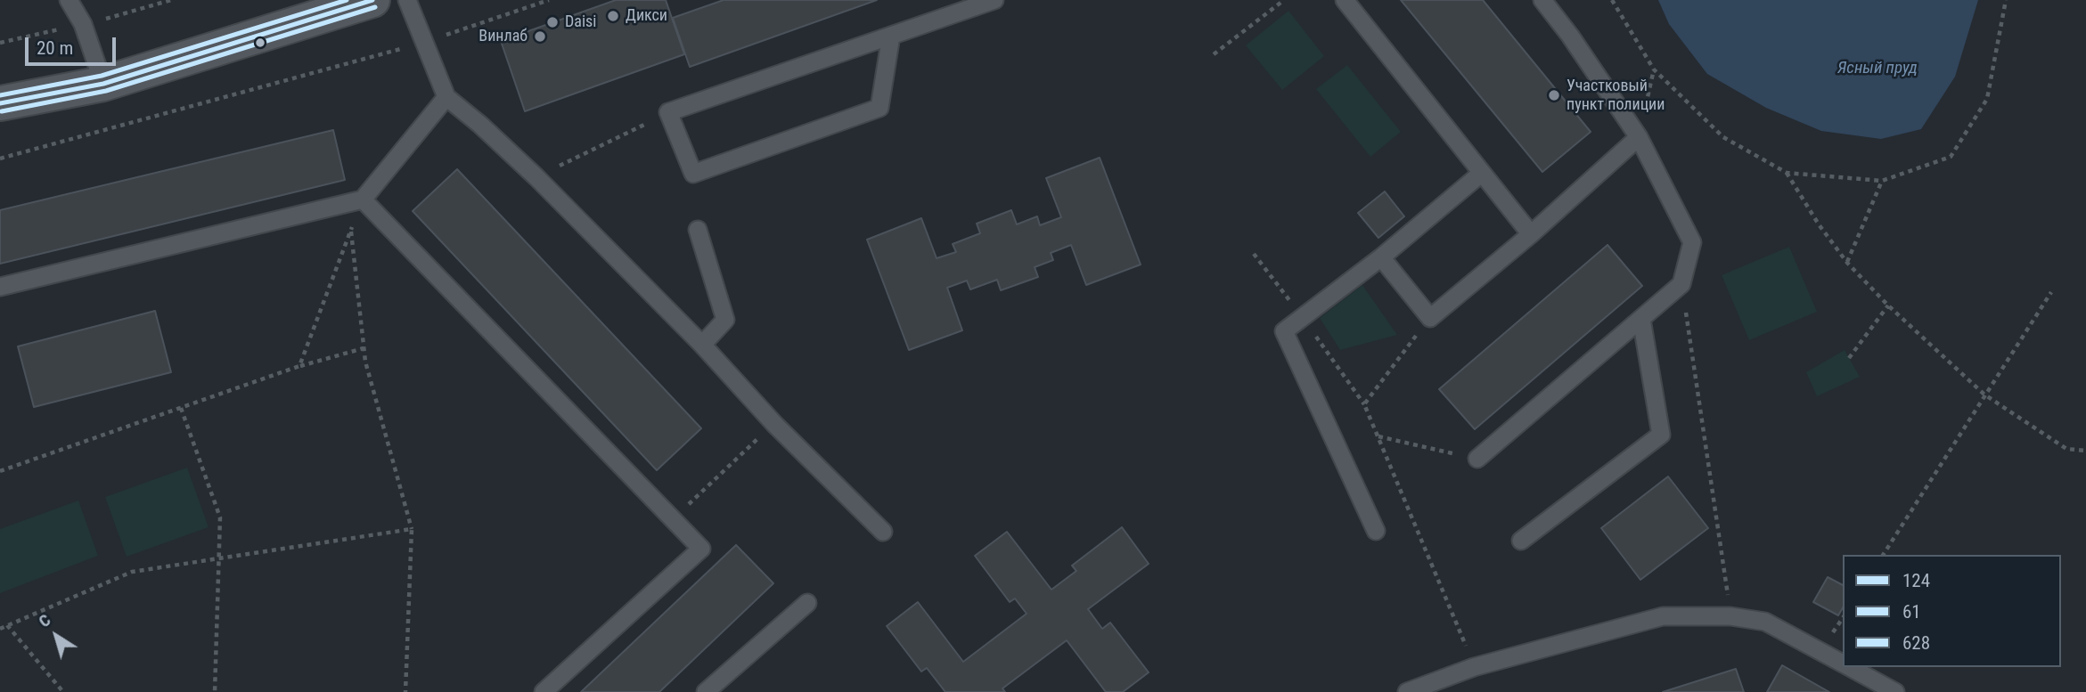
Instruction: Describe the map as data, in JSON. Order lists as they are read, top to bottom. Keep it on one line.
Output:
{"water":["Ясный пруд"],"places":["Дикси","Daisi","Винлаб","Участковый пункт полиции"],"lines":["transit line 124","transit line 628","transit line 61"],"legend":["124","61","628"],"scale_bar":"20 m","north":"top left"}
